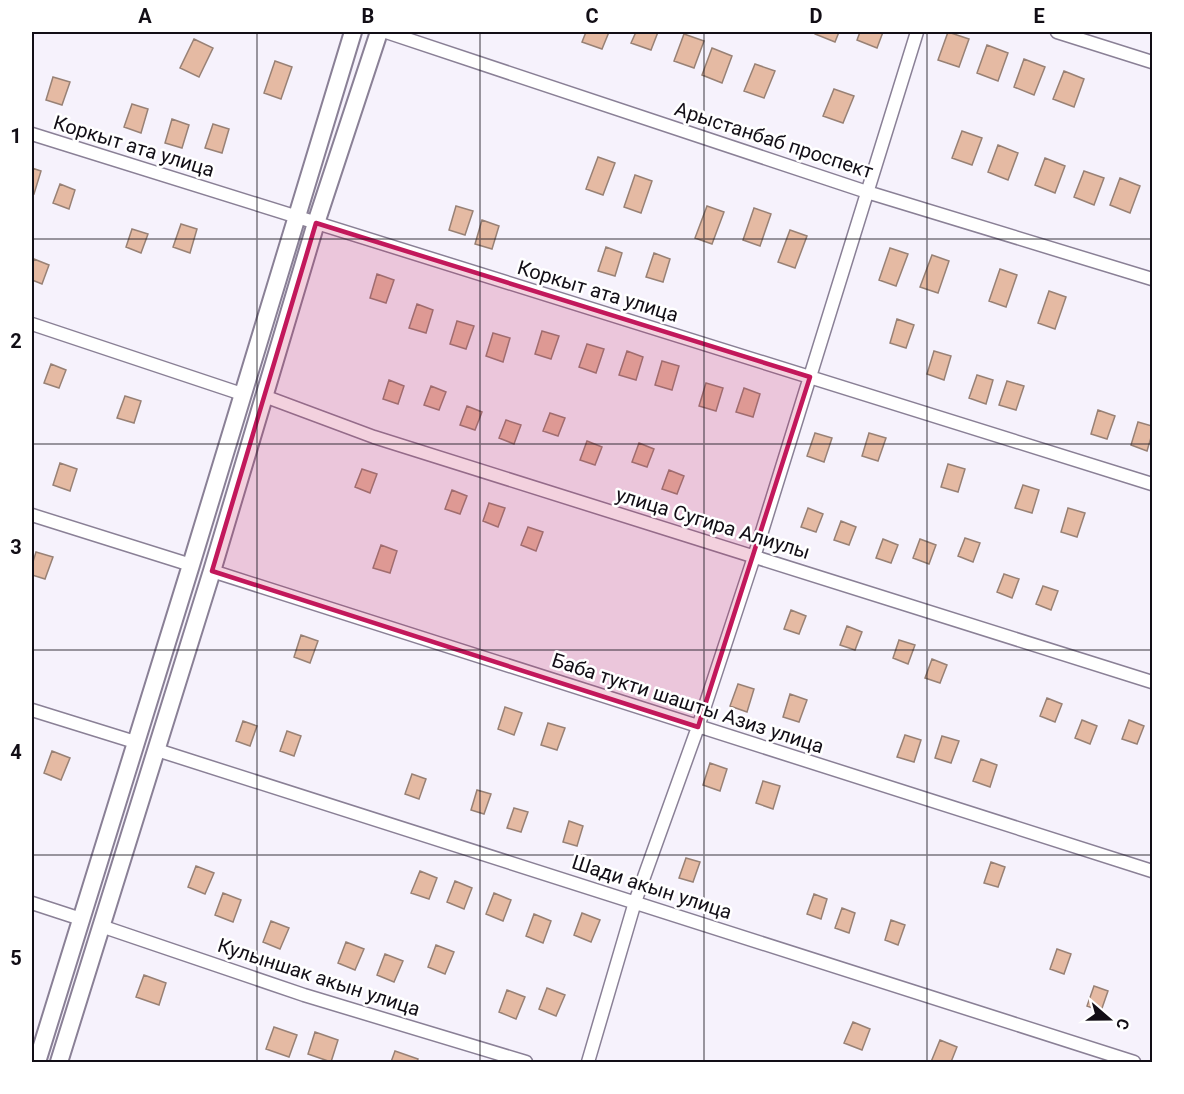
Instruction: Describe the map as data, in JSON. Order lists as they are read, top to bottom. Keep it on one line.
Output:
{"streets":{"street":["Арыстанбаб проспект","Коркыт ата улица","улица Сугира Алиулы","Баба тукти шашты Азиз улица","Шади акын улица","Кулыншак акын улица"]},"north":"right","grid":{"columns":["A","B","C","D","E"],"rows":["1","2","3","4","5"]}}
